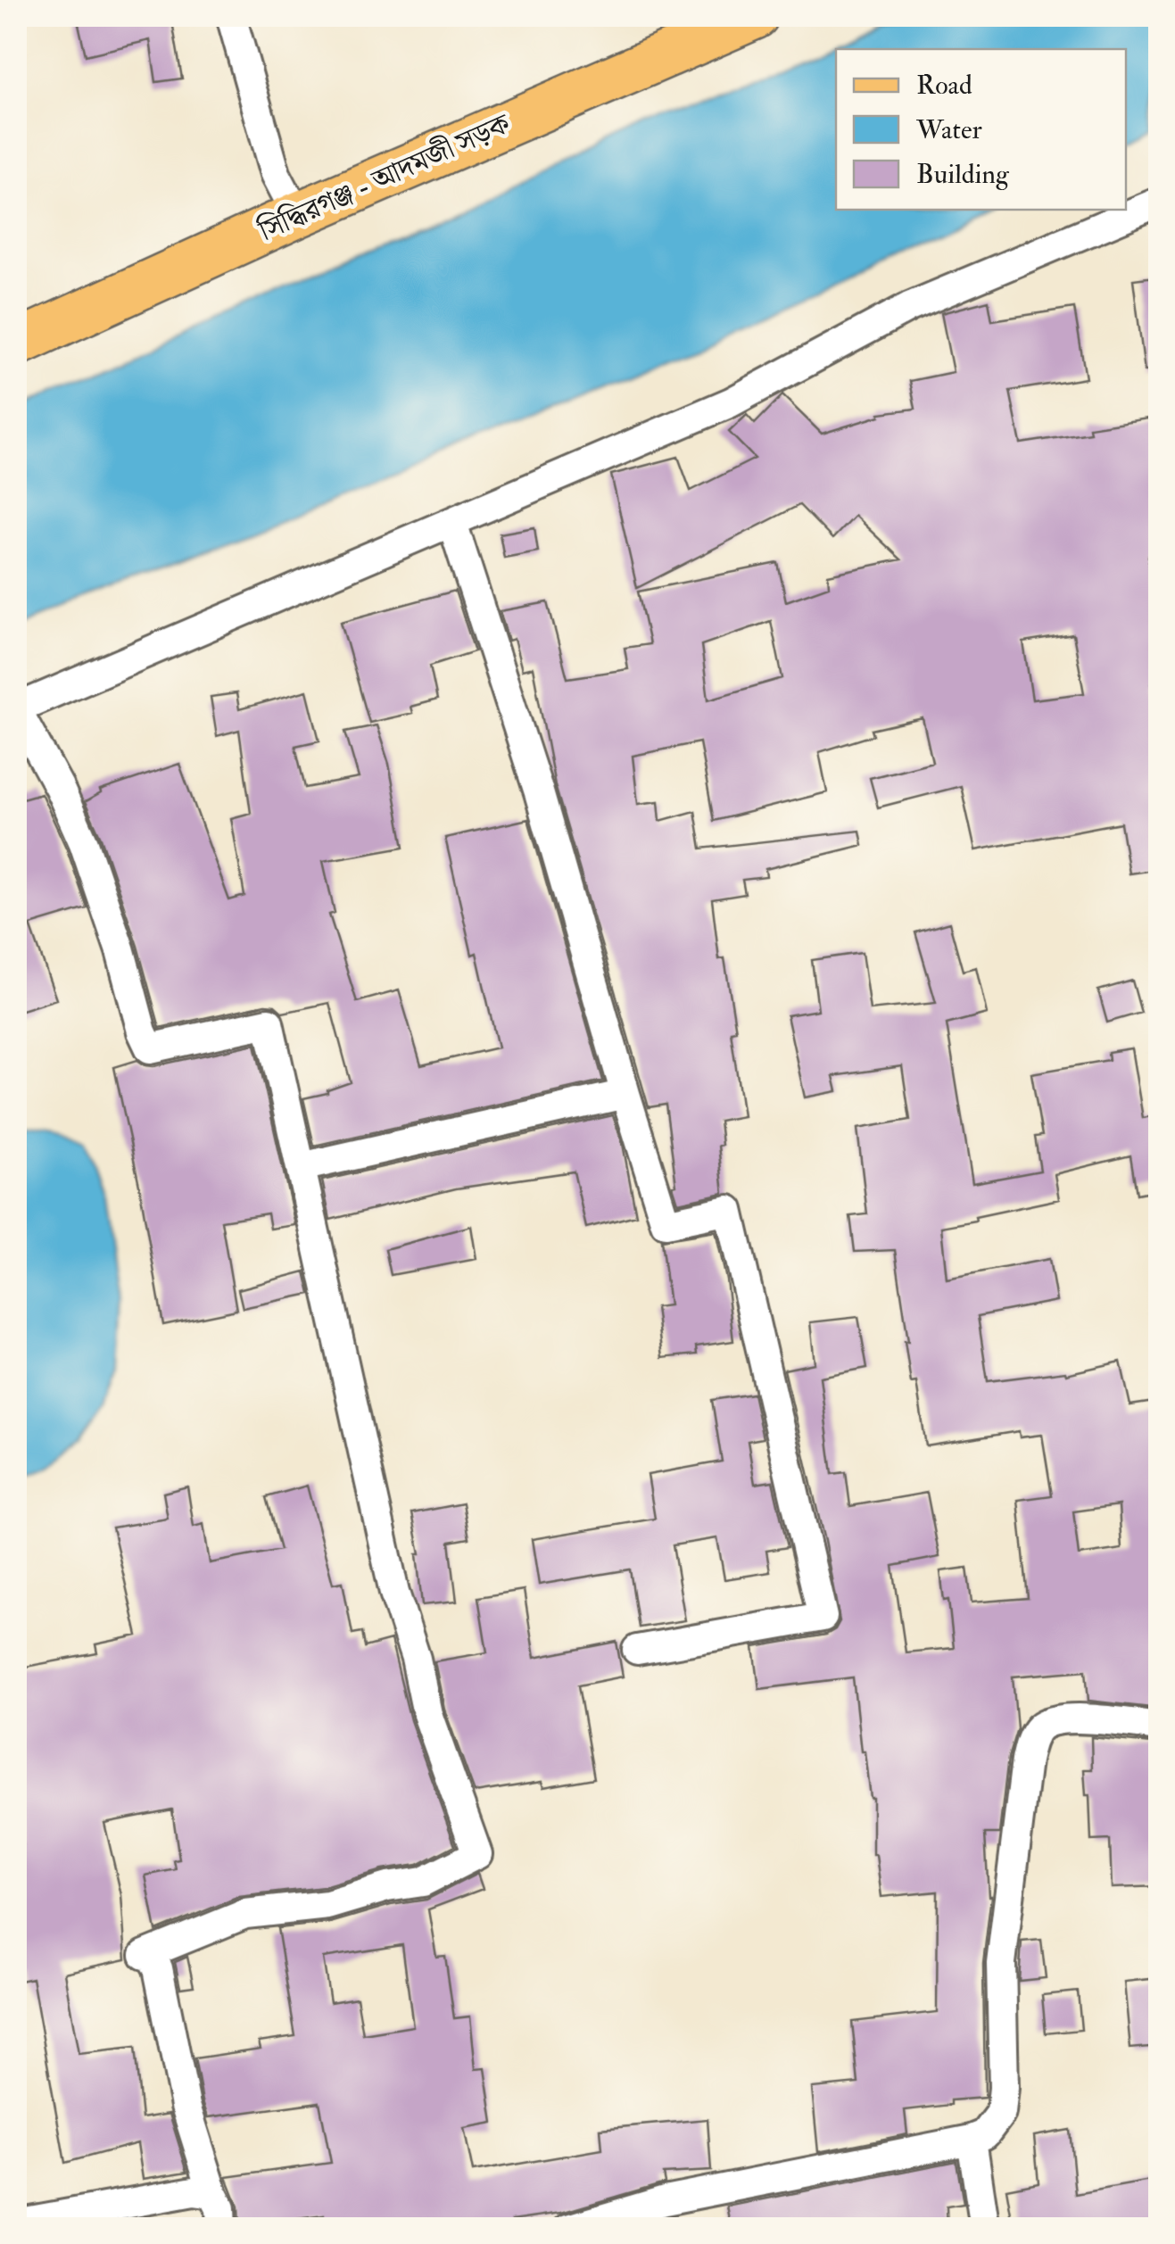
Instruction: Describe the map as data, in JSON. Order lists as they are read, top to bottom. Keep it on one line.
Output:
{"streets":{"main road":["সিদ্ধিরগঞ্জ - আদমজী সড়ক"]},"legend":["Road","Water","Building"]}
